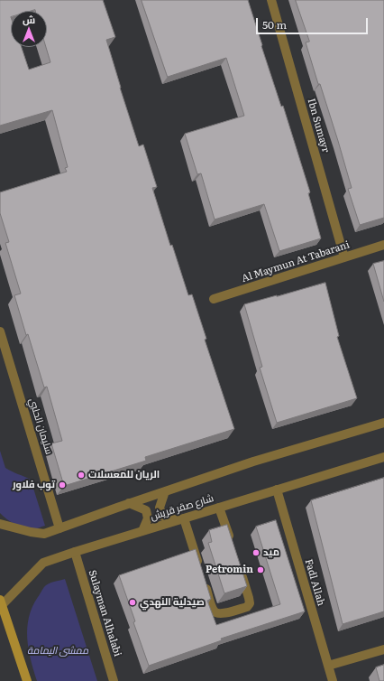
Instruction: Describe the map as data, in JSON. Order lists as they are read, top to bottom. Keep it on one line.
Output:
{"streets":{"street":["Ibn Sumayr","Al Maymun At Tabarani","سليمان الحلبي","شارع صقر قريش","Fadl Allah","Sulayman Alhalabi"]},"crossings":[["Ibn Sumayr","Al Maymun At Tabarani"],["سليمان الحلبي","شارع صقر قريش"],["شارع صقر قريش","Fadl Allah"],["شارع صقر قريش","Sulayman Alhalabi"]],"parks":["ممشى اليمامة"],"places":["الريان للمعسلات","توب فلاور","ميد","Petromin","صيدلية النهدي"],"scale_bar":"50 m","north":"top"}
